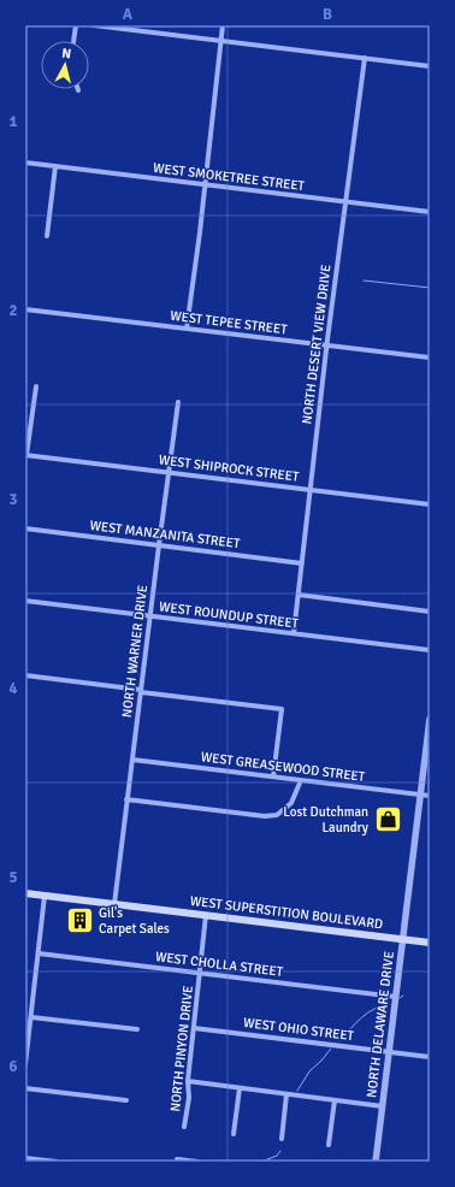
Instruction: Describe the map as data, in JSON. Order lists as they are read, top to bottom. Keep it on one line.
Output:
{"streets":{"main road":["WEST SUPERSTITION BOULEVARD"],"street":["WEST SMOKETREE STREET","WEST TEPEE STREET","NORTH DESERT VIEW DRIVE","WEST SHIPROCK STREET","WEST MANZANITA STREET","WEST ROUNDUP STREET","NORTH WARNER DRIVE","WEST GREASEWOOD STREET","WEST CHOLLA STREET","NORTH DELAWARE DRIVE","WEST OHIO STREET","NORTH PINYON DRIVE"]},"crossings":[["WEST SMOKETREE STREET","NORTH DESERT VIEW DRIVE"],["WEST TEPEE STREET","NORTH DESERT VIEW DRIVE"],["NORTH DESERT VIEW DRIVE","WEST SHIPROCK STREET"],["NORTH DESERT VIEW DRIVE","WEST MANZANITA STREET"],["NORTH DESERT VIEW DRIVE","WEST ROUNDUP STREET"],["WEST SHIPROCK STREET","NORTH WARNER DRIVE"],["WEST MANZANITA STREET","NORTH WARNER DRIVE"],["WEST ROUNDUP STREET","NORTH WARNER DRIVE"],["NORTH WARNER DRIVE","WEST GREASEWOOD STREET"],["NORTH WARNER DRIVE","WEST SUPERSTITION BOULEVARD"],["WEST GREASEWOOD STREET","NORTH DELAWARE DRIVE"],["WEST SUPERSTITION BOULEVARD","NORTH DELAWARE DRIVE"],["WEST SUPERSTITION BOULEVARD","NORTH PINYON DRIVE"],["WEST CHOLLA STREET","NORTH DELAWARE DRIVE"],["WEST CHOLLA STREET","NORTH PINYON DRIVE"],["NORTH DELAWARE DRIVE","WEST OHIO STREET"],["WEST OHIO STREET","NORTH PINYON DRIVE"]],"places":{"shop":["Lost Dutchman Laundry"],"building":["Gil's Carpet Sales"]},"north":"top","grid":{"columns":["A","B"],"rows":["1","2","3","4","5","6"]}}
